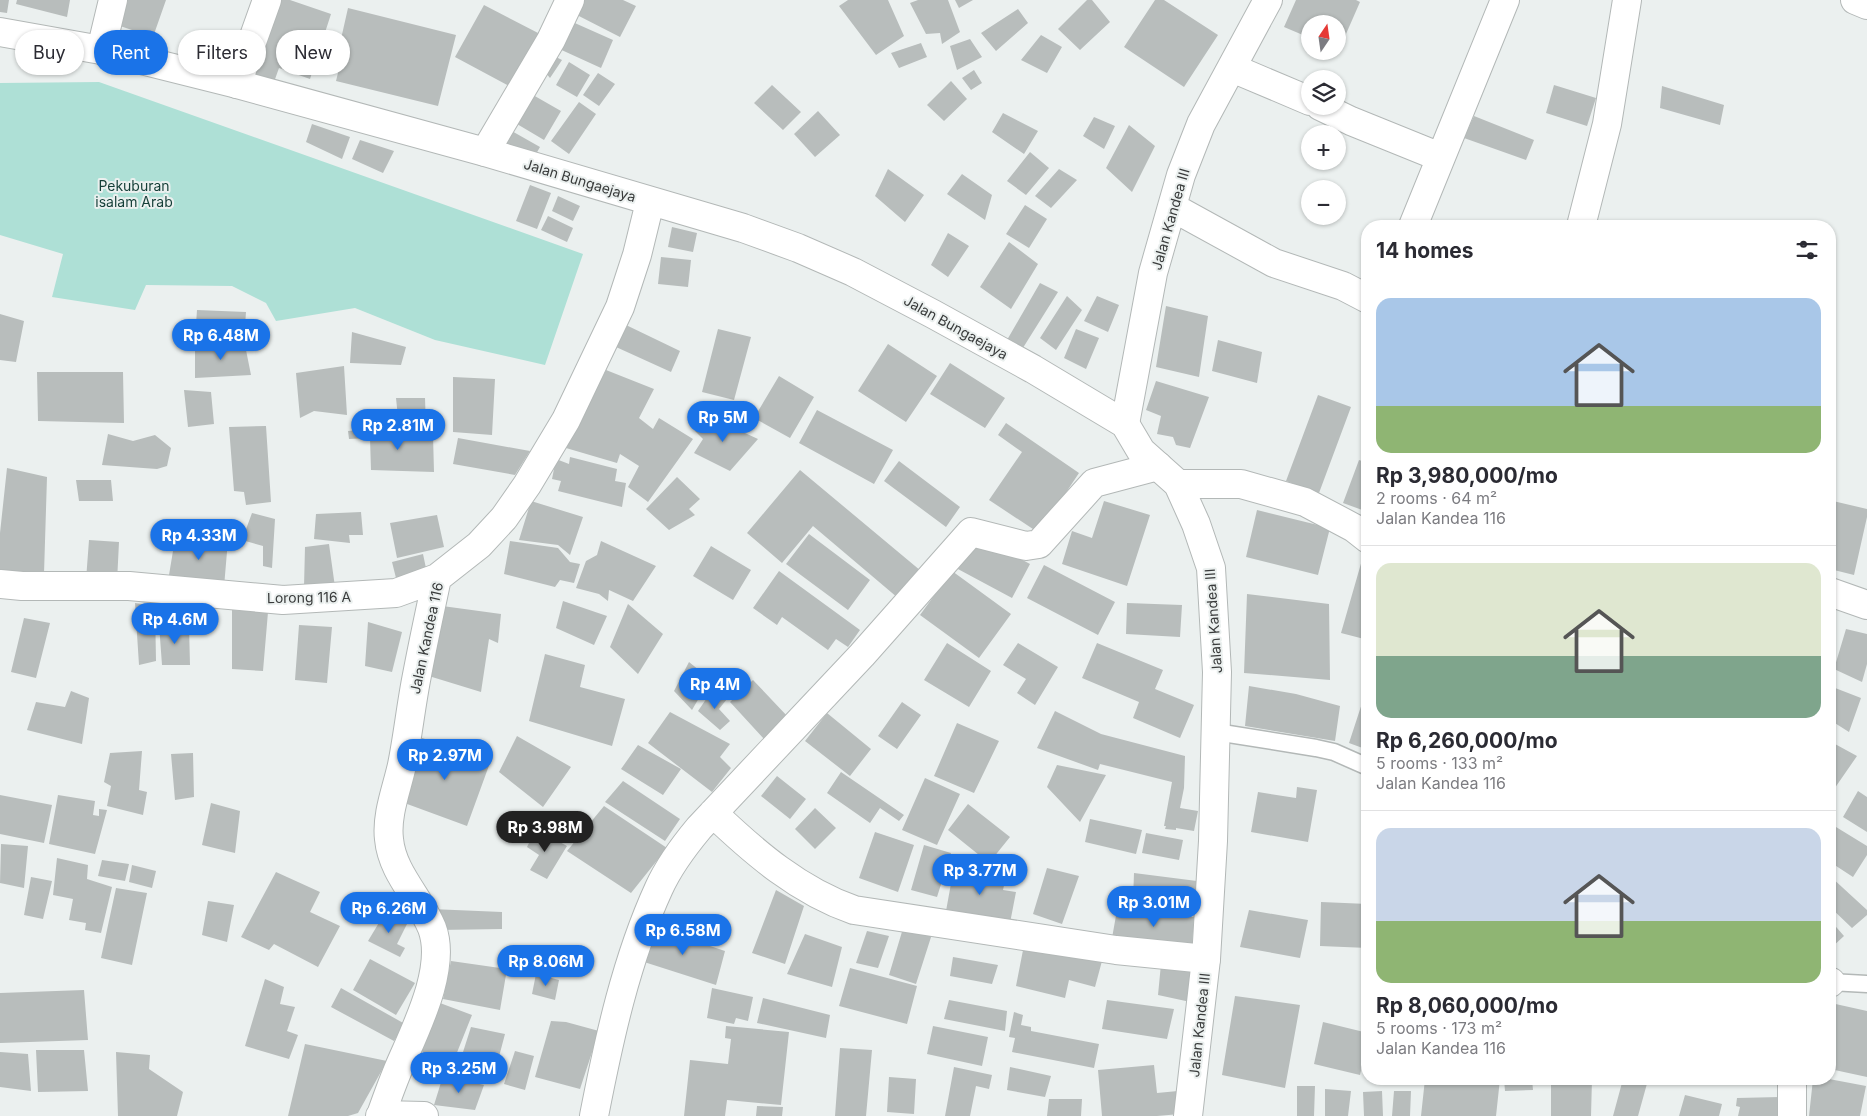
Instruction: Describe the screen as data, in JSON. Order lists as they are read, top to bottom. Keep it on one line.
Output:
{"streets":{"street":["Jalan Bungaejaya","Jalan Kandea III","Lorong 116 A","Jalan Kandea 116"]},"crossings":[["Jalan Bungaejaya","Jalan Kandea III"],["Jalan Bungaejaya","Jalan Kandea 116"],["Lorong 116 A","Jalan Kandea 116"]],"parks":["Pekuburan isalam Arab"],"north":"top","page":{"map_buttons":["+","−"],"chip":["Buy","Rent","Filters","New"],"heading":"14 homes","list":[{"name":"Rp 3,980,000/mo","note":"2 rooms · 64 m² · Jalan Kandea 116"},{"name":"Rp 6,260,000/mo","note":"5 rooms · 133 m² · Jalan Kandea 116"},{"name":"Rp 8,060,000/mo","note":"5 rooms · 173 m² · Jalan Kandea 116"}],"price":["Rp 6.48M","Rp 5M","Rp 2.81M","Rp 4.33M","Rp 4.6M","Rp 4M","Rp 2.97M","Rp 3.98M","Rp 3.77M","Rp 3.01M","Rp 6.26M","Rp 6.58M","Rp 8.06M","Rp 3.25M"]}}
